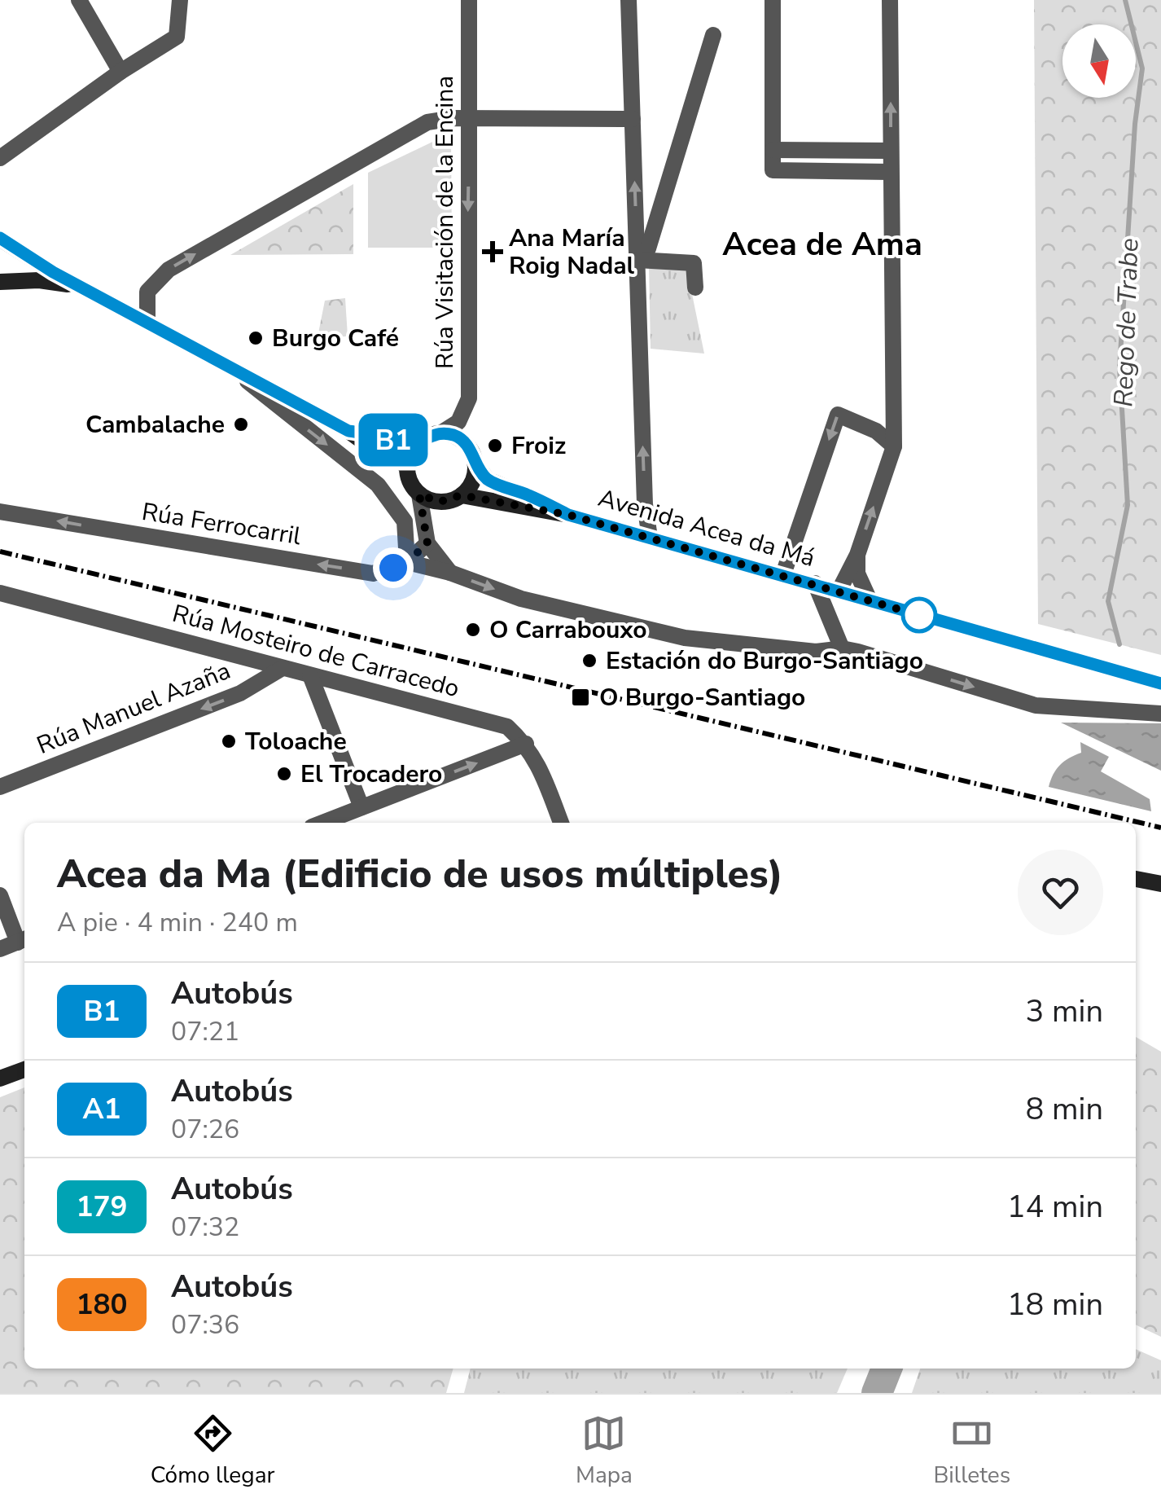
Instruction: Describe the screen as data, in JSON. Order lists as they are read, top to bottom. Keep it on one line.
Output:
{"streets":{"main road":["Avenida Acea da Má"],"street":["Rúa Visitación de la Encina","Rúa Ferrocarril","Rúa Mosteiro de Carracedo","Rúa Manuel Azaña"]},"crossings":[["Rúa Mosteiro de Carracedo","Rúa Manuel Azaña"]],"one_way":["Rúa Visitación de la Encina","Rúa Ferrocarril","Rúa Manuel Azaña"],"districts":["Acea de Ama"],"water":["Rego de Trabe"],"places":{"health":["Ana María Roig Nadal"],"other":["Burgo Café","Cambalache","Froiz","O Carrabouxo","Estación do Burgo-Santiago","Toloache","El Trocadero"],"transit":["O Burgo-Santiago"]},"lines":["bus line B1"],"north":"bottom","page":{"on_map":"B1","heading":["Acea da Ma (Edificio de usos múltiples)","A pie · 4 min · 240 m"],"list":[{"mark":"B1","name":"Autobús","note":"07:21","value":"3 min"},{"mark":"A1","name":"Autobús","note":"07:26","value":"8 min"},{"mark":"179","name":"Autobús","note":"07:32","value":"14 min"},{"mark":"180","name":"Autobús","note":"07:36","value":"18 min"}],"tabs":["Cómo llegar","Mapa","Billetes"]}}
